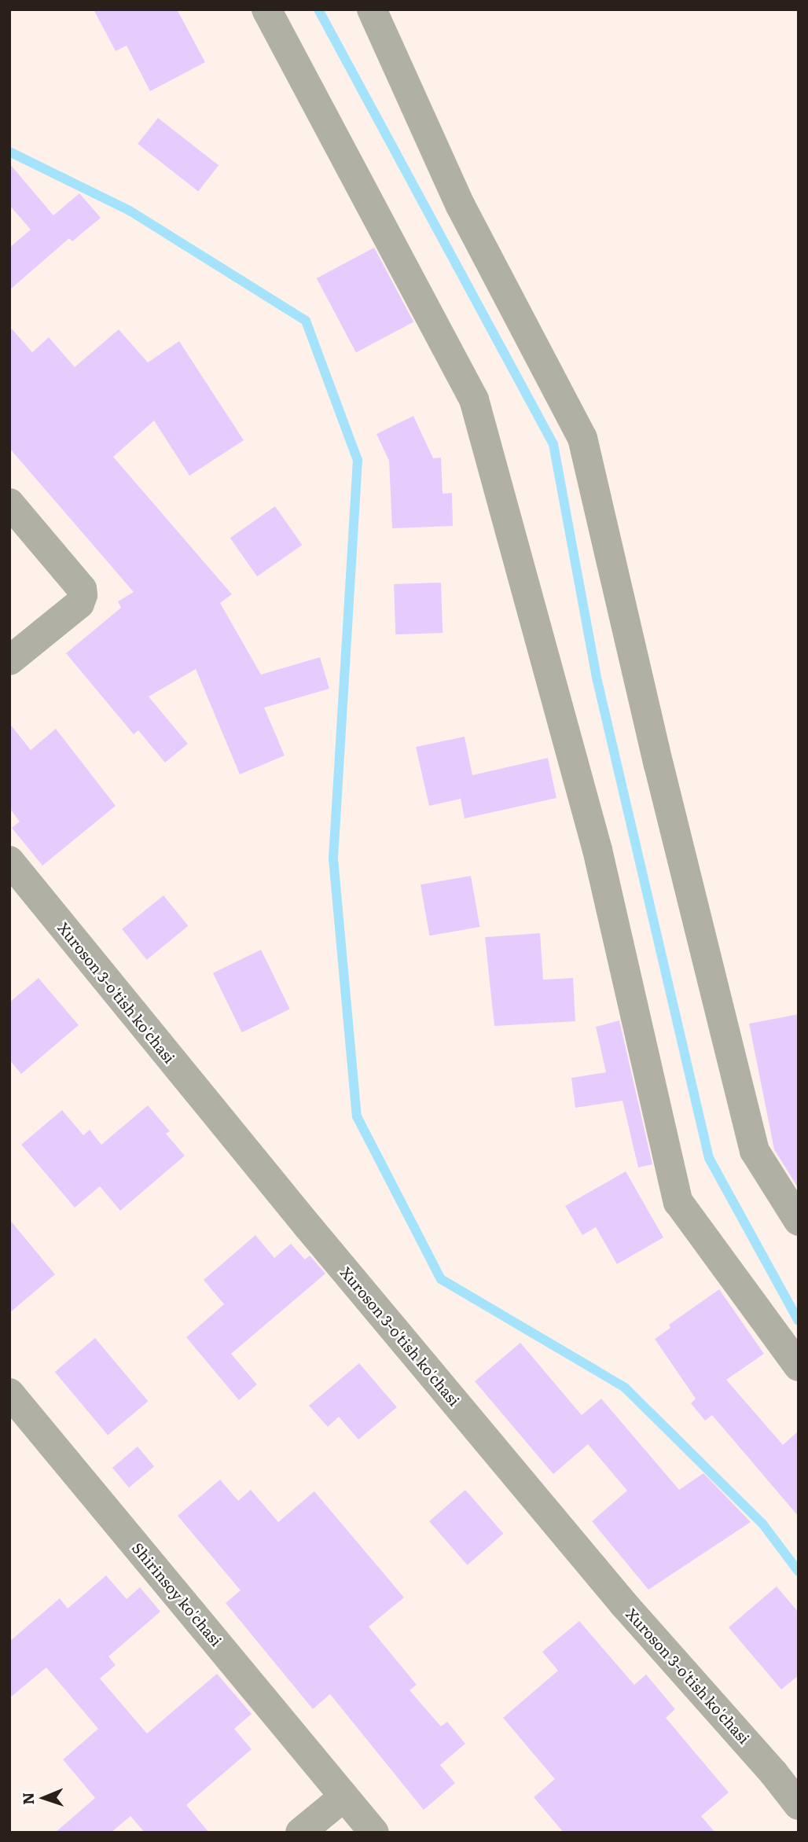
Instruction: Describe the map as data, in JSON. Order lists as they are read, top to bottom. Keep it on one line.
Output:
{"streets":{"street":["Xuroson 3-o'tish ko'chasi","Shirinsoy ko'chasi"]},"north":"left"}
